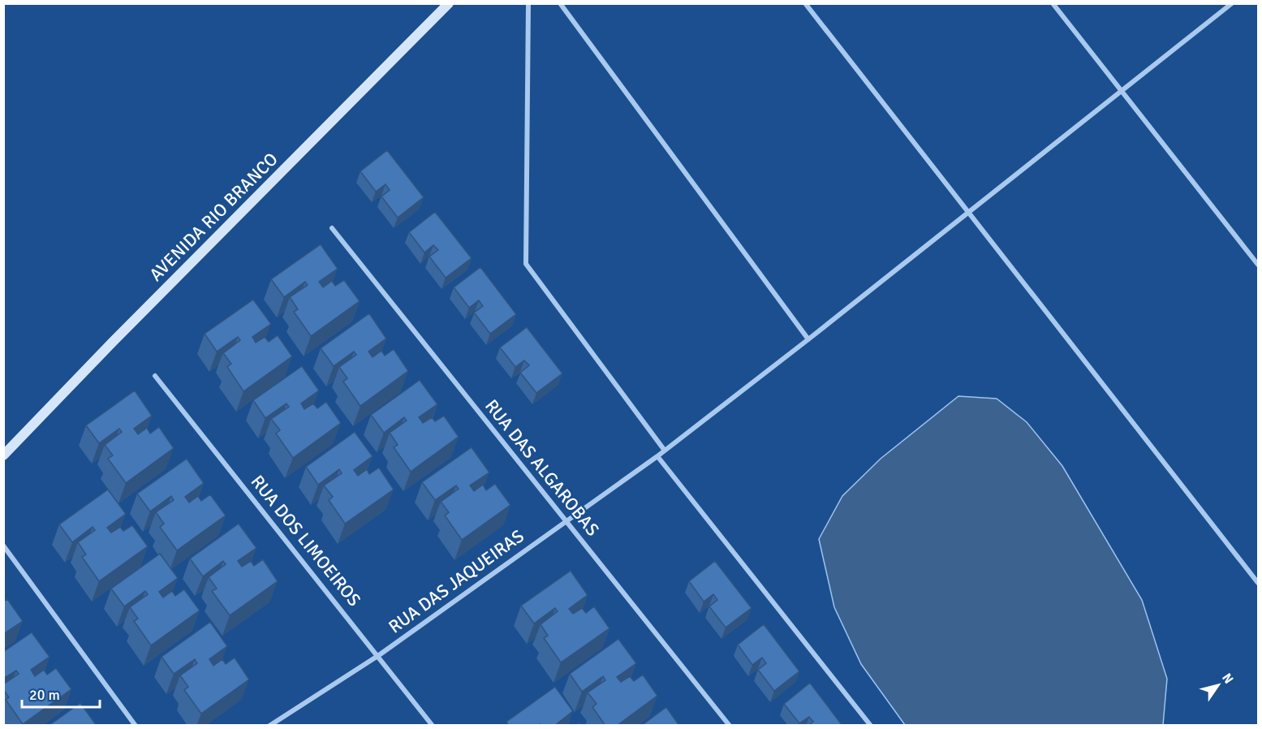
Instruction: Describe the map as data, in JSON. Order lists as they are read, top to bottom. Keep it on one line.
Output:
{"streets":{"street":["AVENIDA RIO BRANCO","RUA DAS ALGAROBAS","RUA DOS LIMOEIROS","RUA DAS JAQUEIRAS"]},"crossings":[["RUA DAS ALGAROBAS","RUA DAS JAQUEIRAS"],["RUA DOS LIMOEIROS","RUA DAS JAQUEIRAS"]],"scale_bar":"20 m","north":"top right"}
